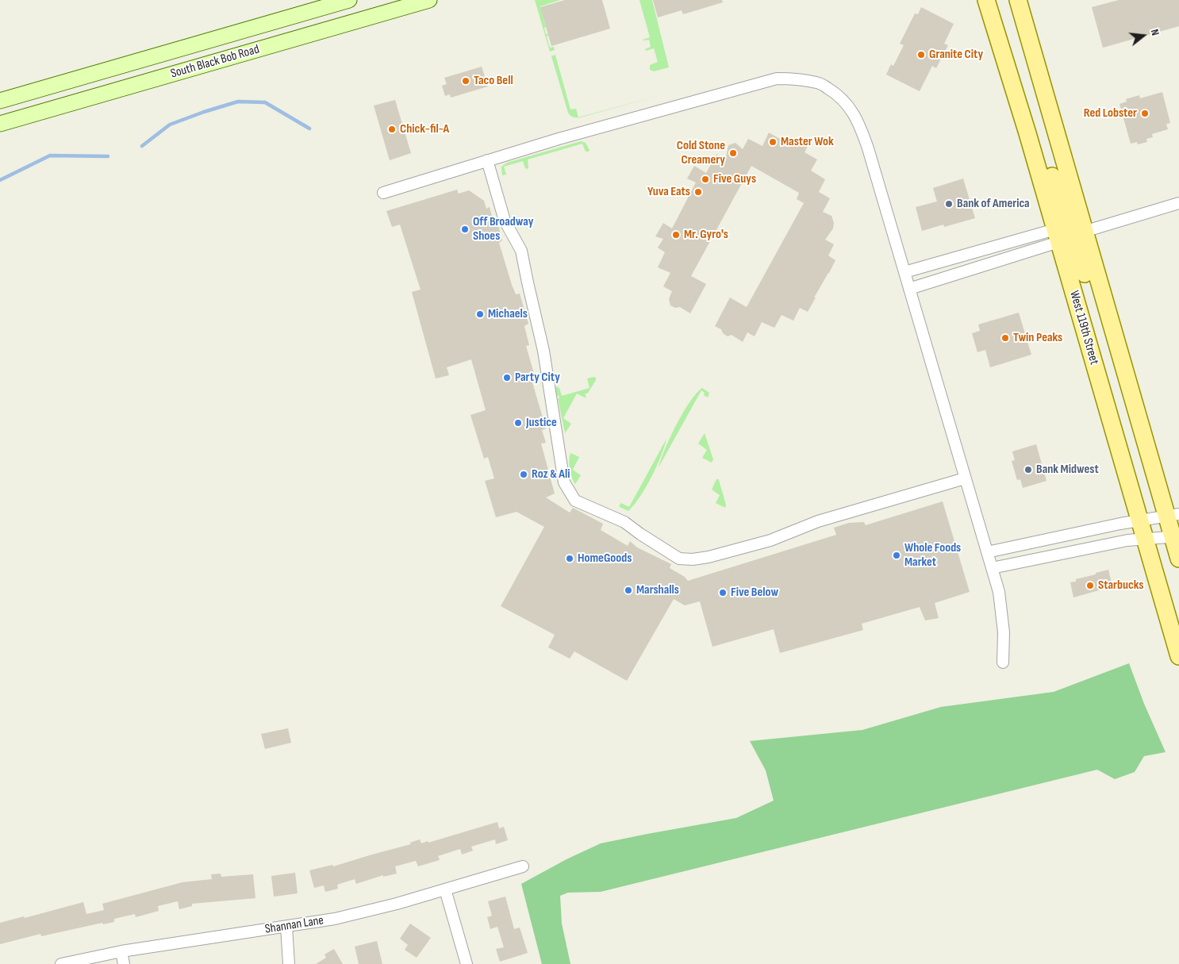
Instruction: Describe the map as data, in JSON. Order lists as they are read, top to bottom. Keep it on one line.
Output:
{"streets":{"main road":["South Black Bob Road","West 119th Street"],"street":["Shannan Lane"]},"places":["Granite City","Taco Bell","Red Lobster","Chick-fil-A","Master Wok","Cold Stone Creamery","Five Guys","Yuva Eats","Bank of America","Off Broadway Shoes","Mr. Gyro's","Michaels","Twin Peaks","Party City","Justice","Bank Midwest","Roz & Ali","Whole Foods Market","HomeGoods","Starbucks","Marshalls","Five Below"],"north":"right"}
